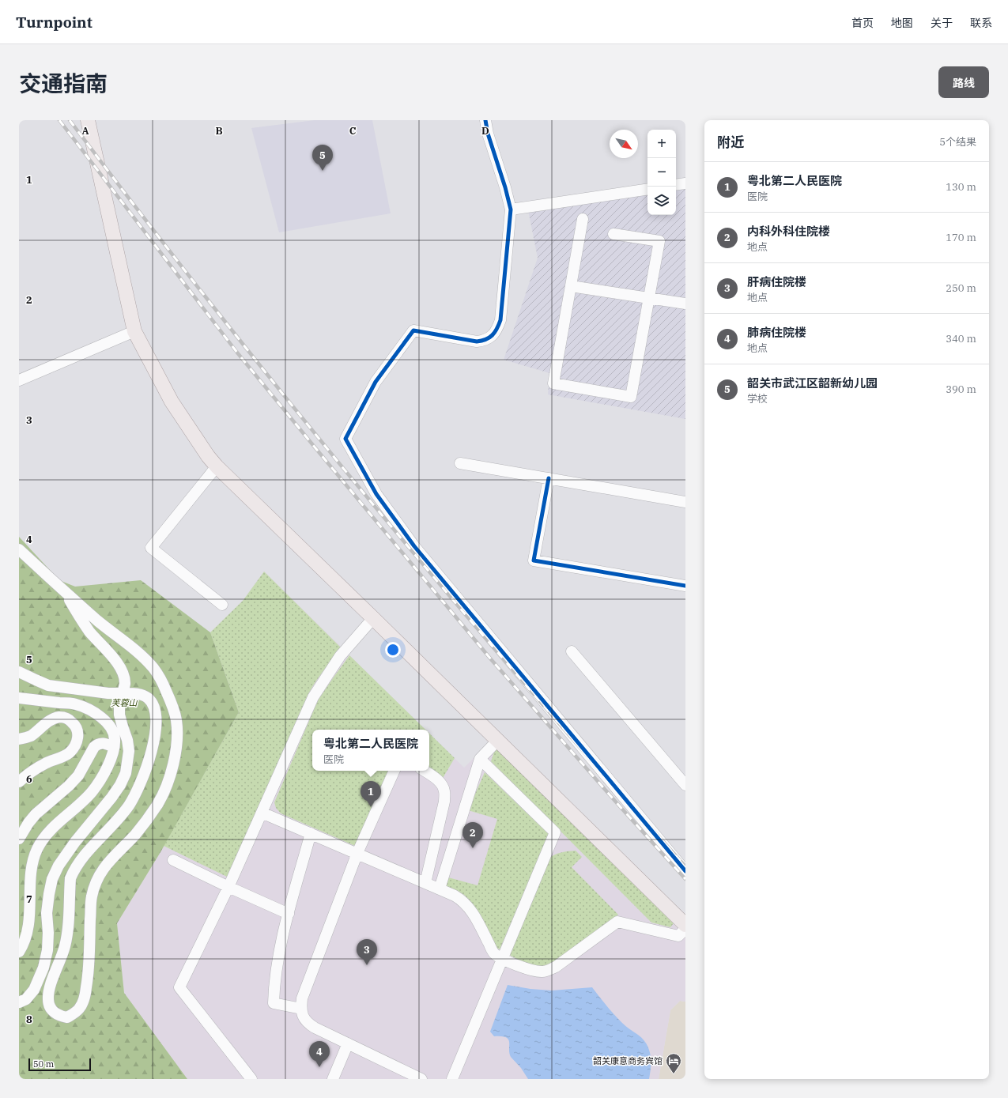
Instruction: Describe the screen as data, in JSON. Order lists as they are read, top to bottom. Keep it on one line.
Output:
{"parks":["芙蓉山"],"places":{"hotel":["韶关康意商务宾馆"]},"scale_bar":"50 m","north":"bottom right","page":{"header":"Turnpoint","nav":["首页","地图","关于","联系"],"title":"交通指南","buttons":"路线","heading":["附近","5个结果"],"map_buttons":["+","−"],"pins":["5","1","2","3","4"],"list":[{"mark":"1","name":"粤北第二人民医院","note":"医院","value":"130 m"},{"mark":"2","name":"内科外科住院楼","note":"地点","value":"170 m"},{"mark":"3","name":"肝病住院楼","note":"地点","value":"250 m"},{"mark":"4","name":"肺病住院楼","note":"地点","value":"340 m"},{"mark":"5","name":"韶关市武江区韶新幼儿园","note":"学校","value":"390 m"}],"popup":["粤北第二人民医院","医院"],"scale":"50 m"},"grid":{"columns":["A","B","C","D"],"rows":["1","2","3","4","5","6","7","8"]}}
